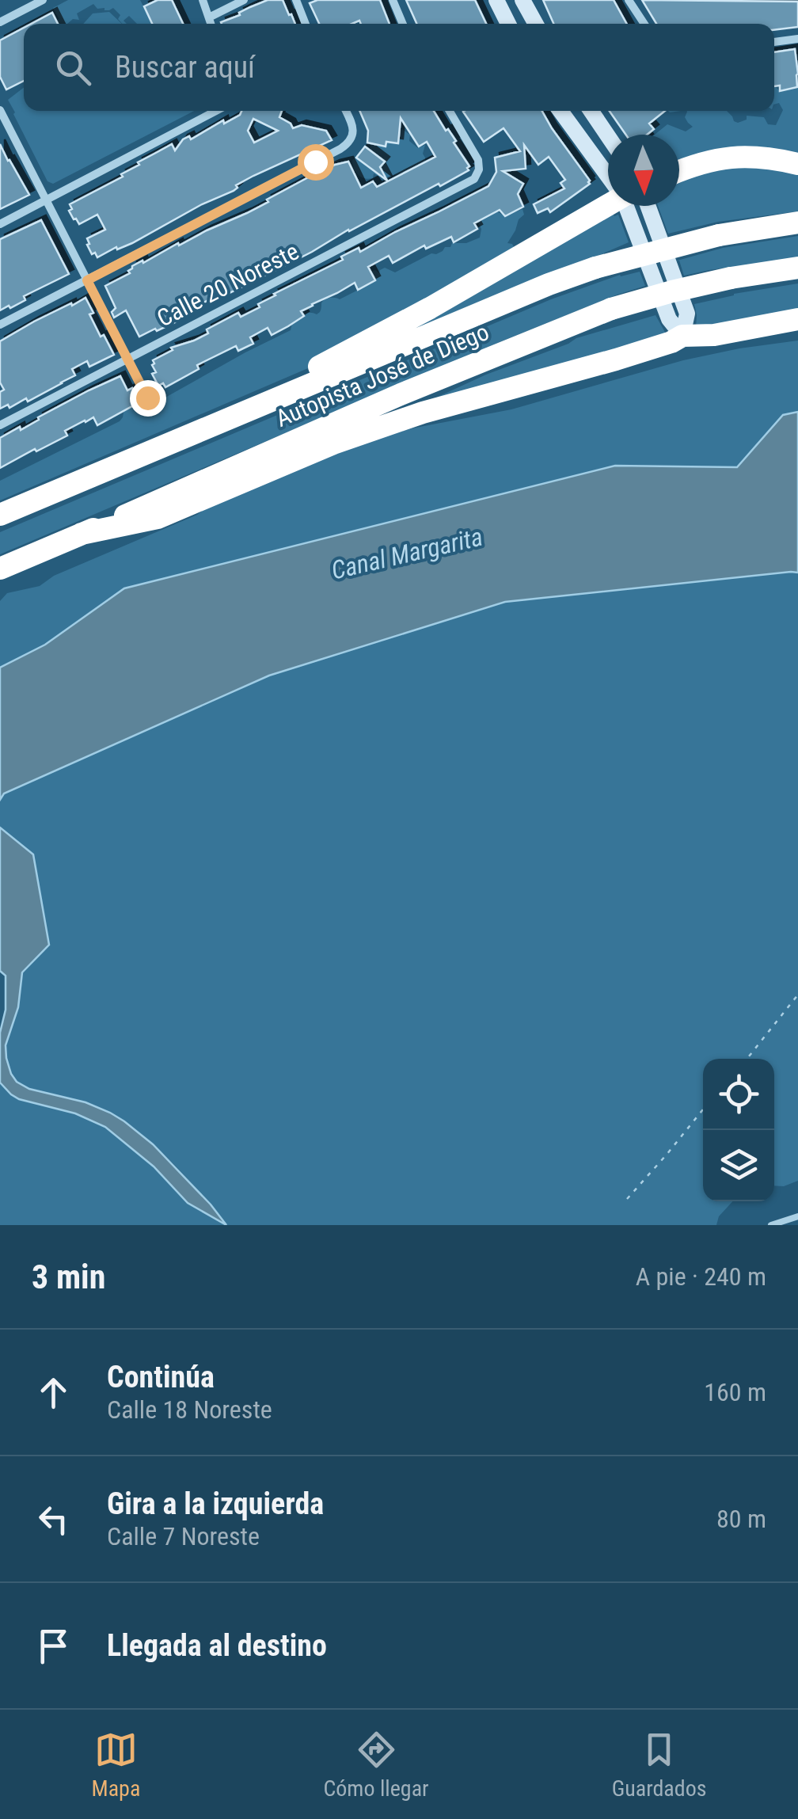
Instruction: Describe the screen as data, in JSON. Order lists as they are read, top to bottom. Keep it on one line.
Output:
{"streets":{"highway":["Autopista José de Diego"],"street":["Calle 20 Noreste"]},"water":["Canal Margarita"],"north":"bottom","page":{"search":"Buscar aquí","heading":["3 min","A pie · 240 m"],"list":[["Continúa","Calle 18 Noreste","160 m"],["Gira a la izquierda","Calle 7 Noreste","80 m"],"Llegada al destino"],"nav":["Mapa","Cómo llegar","Guardados"]}}
